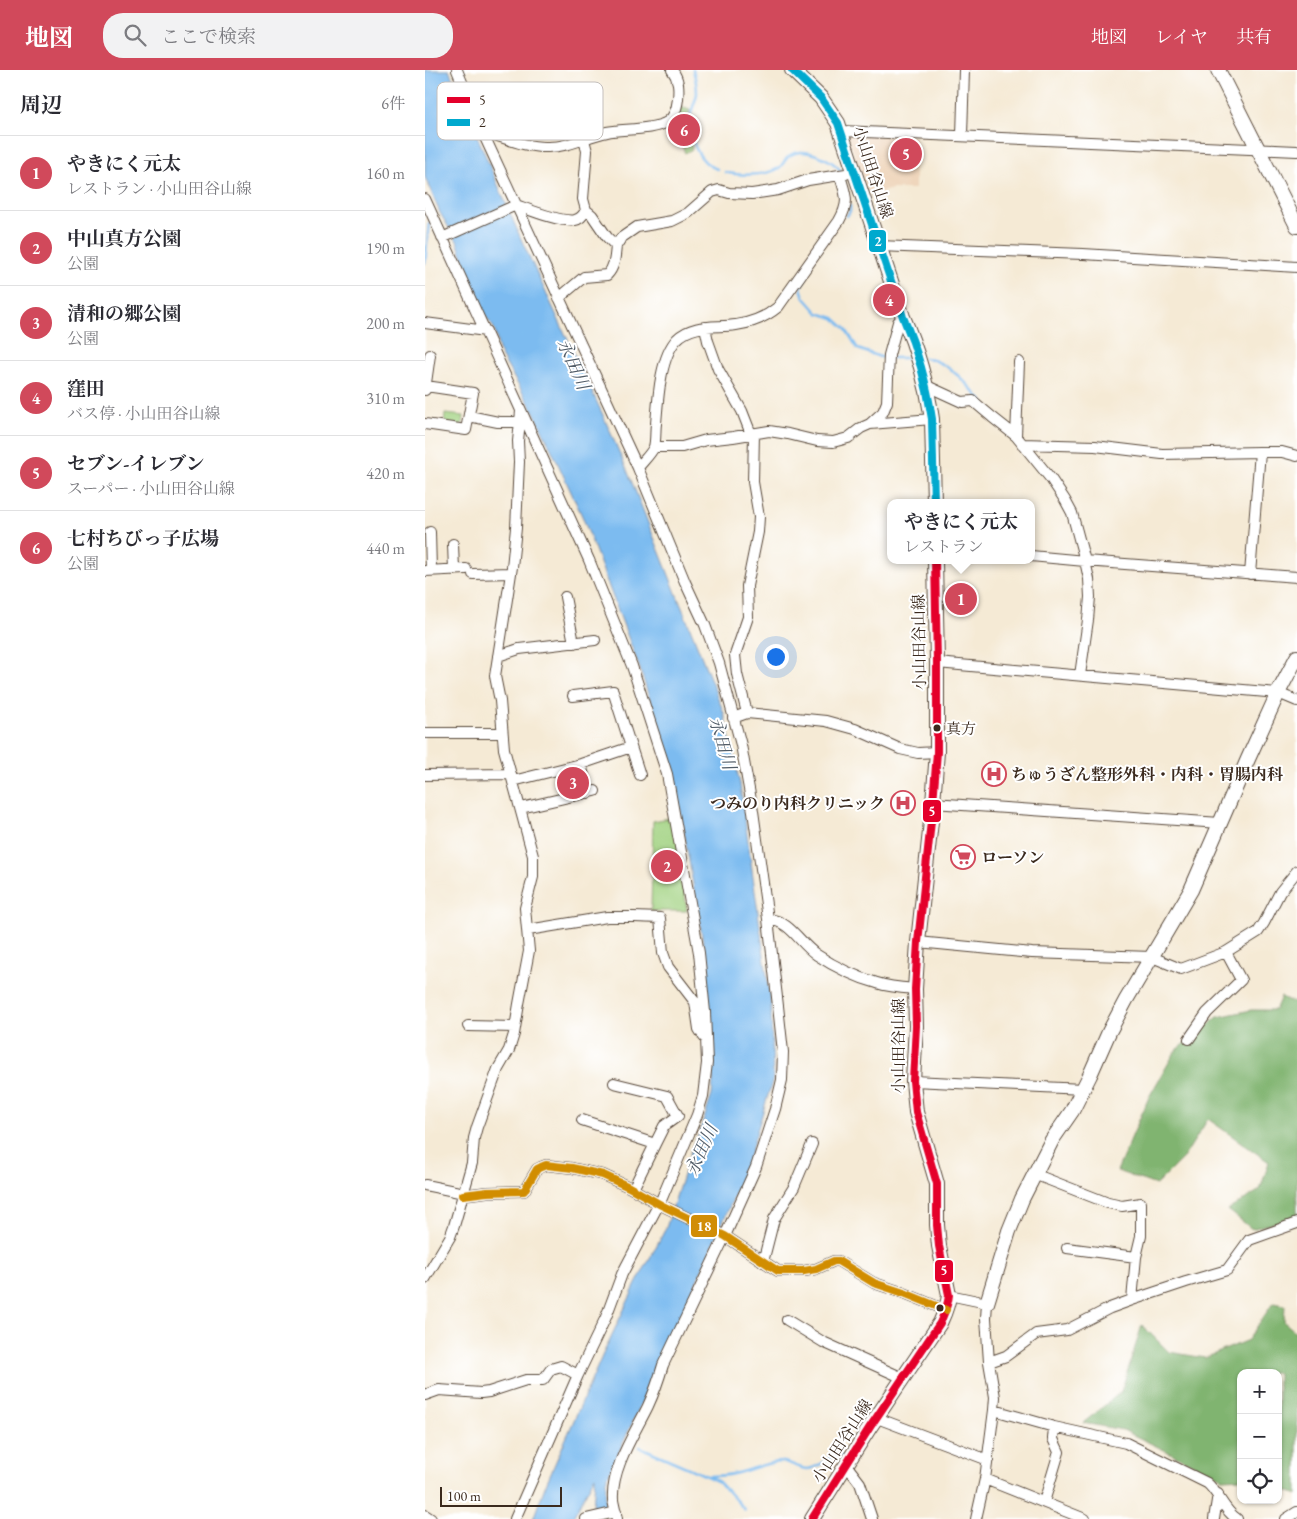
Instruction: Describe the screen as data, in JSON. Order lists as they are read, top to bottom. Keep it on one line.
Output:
{"streets":{"main road":["小山田谷山線"]},"water":["永田川"],"places":{"other":["真方"],"hospital":["ちゅうざん整形外科・内科・胃腸内科","つみのり内科クリニック"],"supermarket":["ローソン"]},"lines":["transit line 2","transit line 5","transit line 18"],"legend":["5","2"],"scale_bar":"100 m","page":{"header":"地図","search":"ここで検索","nav":["地図","レイヤ","共有"],"heading":["周辺","6件"],"pins":["6","5","4","1","3","2"],"list":[{"mark":"1","name":"やきにく元太","note":"レストラン · 小山田谷山線","value":"160 m"},{"mark":"2","name":"中山真方公園","note":"公園","value":"190 m"},{"mark":"3","name":"清和の郷公園","note":"公園","value":"200 m"},{"mark":"4","name":"窪田","note":"バス停 · 小山田谷山線","value":"310 m"},{"mark":"5","name":"セブン-イレブン","note":"スーパー · 小山田谷山線","value":"420 m"},{"mark":"6","name":"七村ちびっ子広場","note":"公園","value":"440 m"}],"popup":["やきにく元太","レストラン"],"map_buttons":["+","−"],"scale":"100 m"}}
